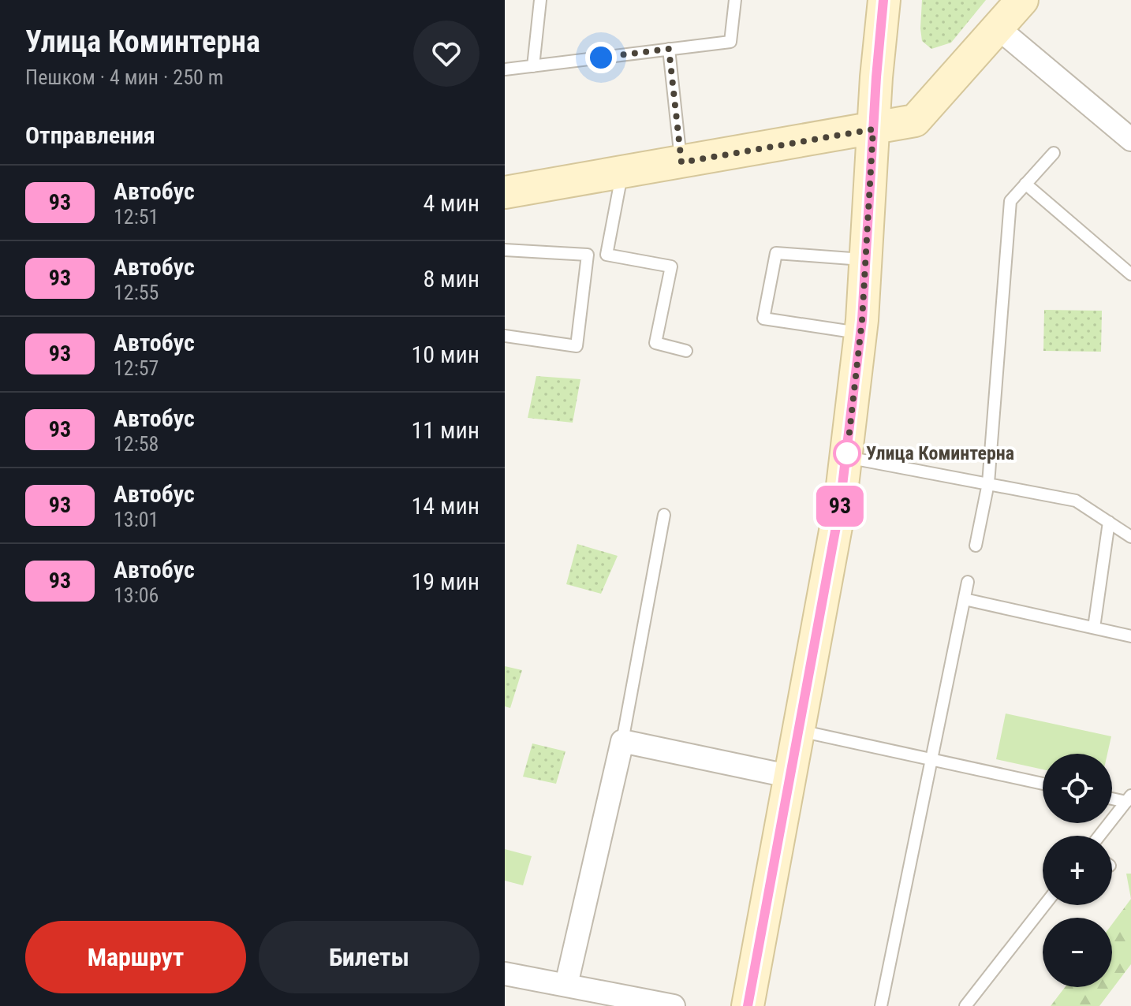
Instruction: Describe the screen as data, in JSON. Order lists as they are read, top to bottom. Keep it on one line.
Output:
{"places":["Улица Коминтерна"],"lines":["bus line 93"],"page":{"heading":[["Улица Коминтерна","Пешком · 4 мин · 250 m"],"Отправления"],"on_map":"93","list":[{"mark":"93","name":"Автобус","note":"12:51","value":"4 мин"},{"mark":"93","name":"Автобус","note":"12:55","value":"8 мин"},{"mark":"93","name":"Автобус","note":"12:57","value":"10 мин"},{"mark":"93","name":"Автобус","note":"12:58","value":"11 мин"},{"mark":"93","name":"Автобус","note":"13:01","value":"14 мин"},{"mark":"93","name":"Автобус","note":"13:06","value":"19 мин"}],"map_buttons":["+","−"],"buttons":["Маршрут","Билеты"]}}
